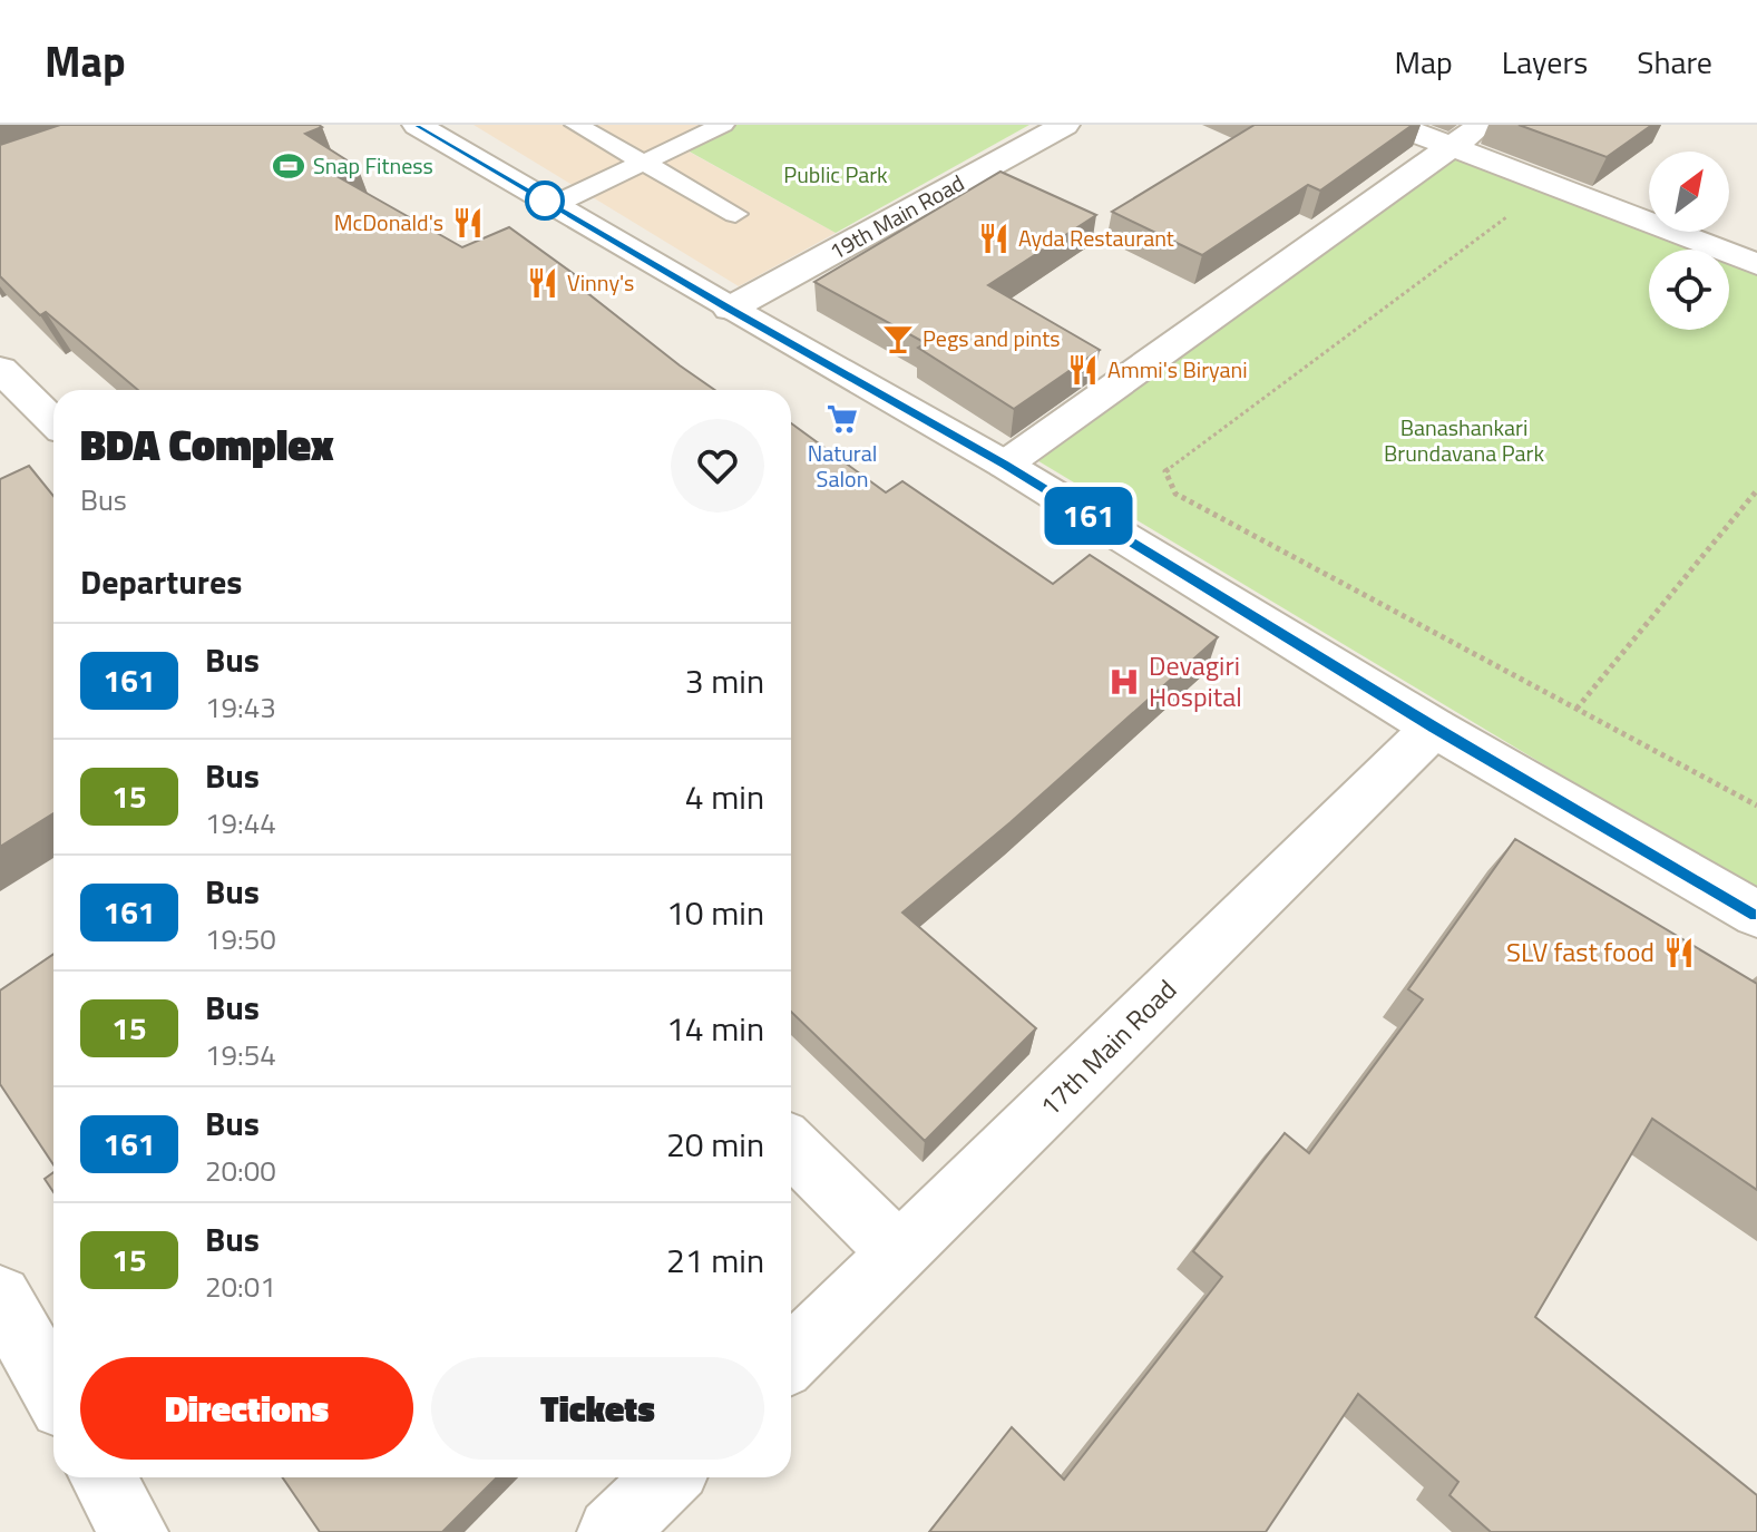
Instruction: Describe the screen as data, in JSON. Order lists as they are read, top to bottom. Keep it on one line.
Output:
{"streets":{"street":["19th Main Road","17th Main Road"]},"parks":["Public Park","Banashankari Brundavana Park"],"places":{"sports":["Snap Fitness"],"restaurant":["McDonald's","Ayda Restaurant","Vinny's","Ammi's Biryani","SLV fast food"],"bar":["Pegs and pints"],"supermarket":["Natural Salon"],"hospital":["Devagiri Hospital"]},"lines":["bus line 161"],"north":"top right","page":{"header":"Map","nav":["Map","Layers","Share"],"on_map":"161","heading":[["BDA Complex","Bus"],"Departures"],"list":[{"mark":"161","name":"Bus","note":"19:43","value":"3 min"},{"mark":"15","name":"Bus","note":"19:44","value":"4 min"},{"mark":"161","name":"Bus","note":"19:50","value":"10 min"},{"mark":"15","name":"Bus","note":"19:54","value":"14 min"},{"mark":"161","name":"Bus","note":"20:00","value":"20 min"},{"mark":"15","name":"Bus","note":"20:01","value":"21 min"}],"buttons":["Directions","Tickets"]}}
